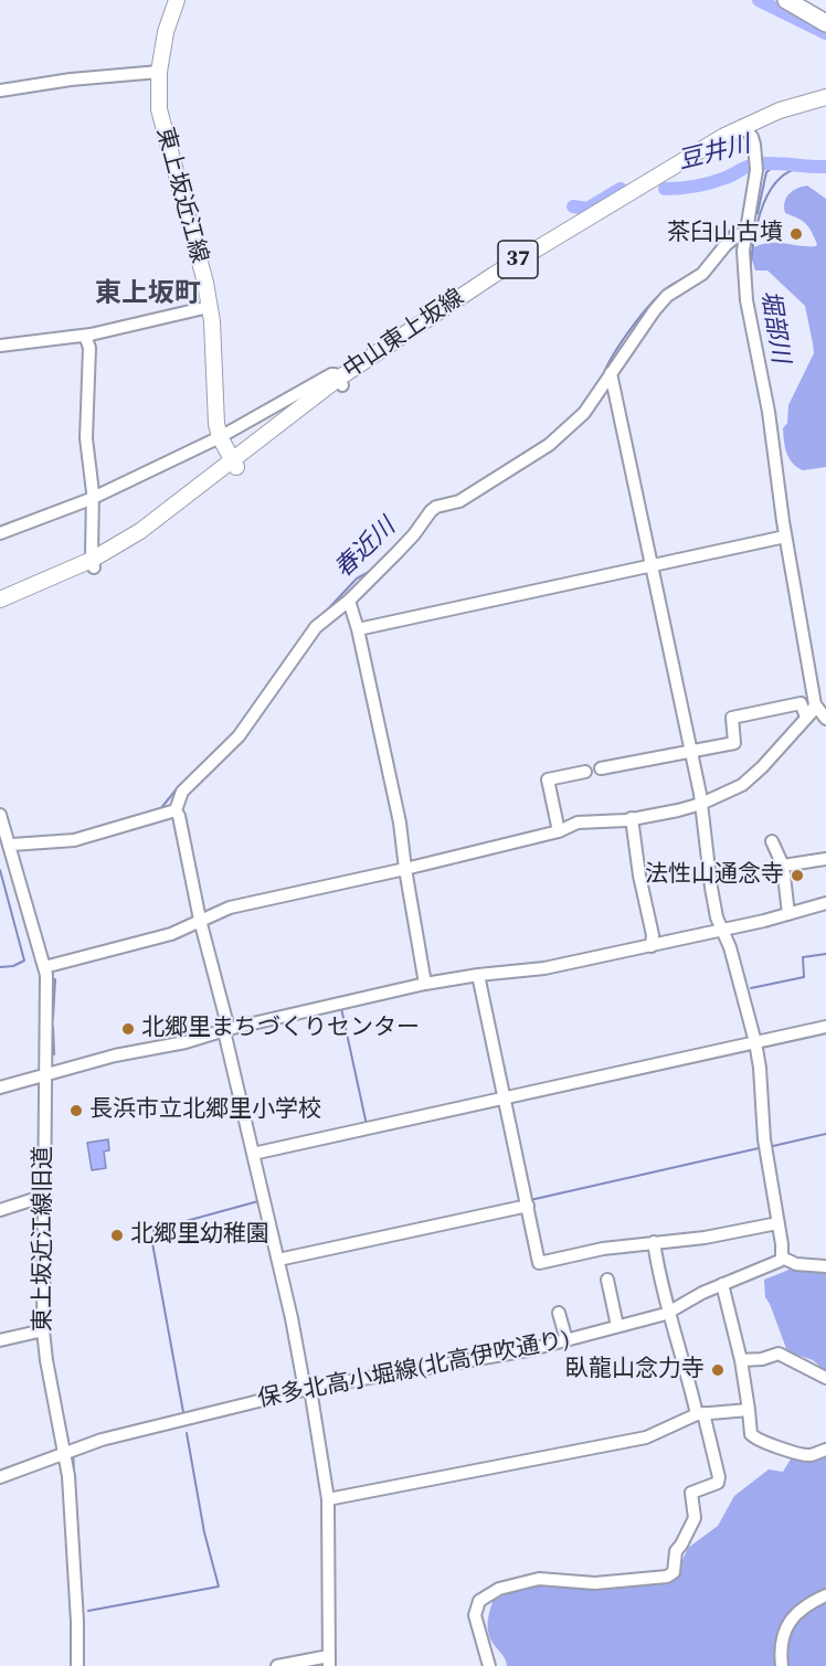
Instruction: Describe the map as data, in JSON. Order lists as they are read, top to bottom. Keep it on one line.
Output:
{"streets":{"main road":["東上坂近江線","37","中山東上坂線"],"street":["東上坂近江線旧道","保多北高小堀線(北高伊吹通り)"]},"crossings":[["東上坂近江線","中山東上坂線"],["東上坂近江線旧道","保多北高小堀線(北高伊吹通り)"]],"districts":["東上坂町"],"water":["豆井川","堀部川","春近川"],"places":["茶臼山古墳","法性山通念寺","北郷里まちづくりセンター","長浜市立北郷里小学校","北郷里幼稚園","臥龍山念力寺"]}
